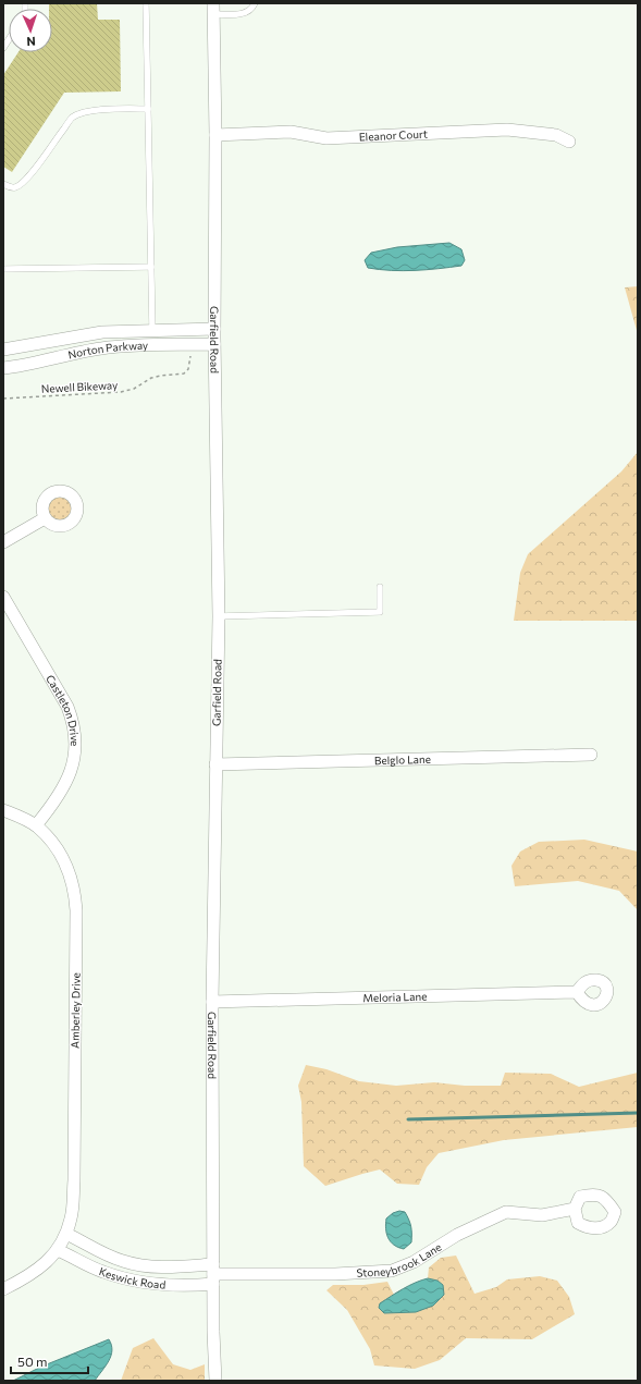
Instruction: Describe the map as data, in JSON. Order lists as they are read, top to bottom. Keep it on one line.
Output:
{"streets":{"street":["Eleanor Court","Garfield Road","Norton Parkway","Castleton Drive","Belglo Lane","Meloria Lane","Amberley Drive","Stoneybrook Lane","Keswick Road"],"path":["Newell Bikeway"]},"crossings":[["Eleanor Court","Garfield Road"],["Garfield Road","Norton Parkway"],["Garfield Road","Belglo Lane"],["Garfield Road","Meloria Lane"],["Garfield Road","Stoneybrook Lane"],["Garfield Road","Keswick Road"],["Castleton Drive","Amberley Drive"],["Amberley Drive","Keswick Road"],["Stoneybrook Lane","Keswick Road"]],"scale_bar":"50 m","north":"bottom"}
